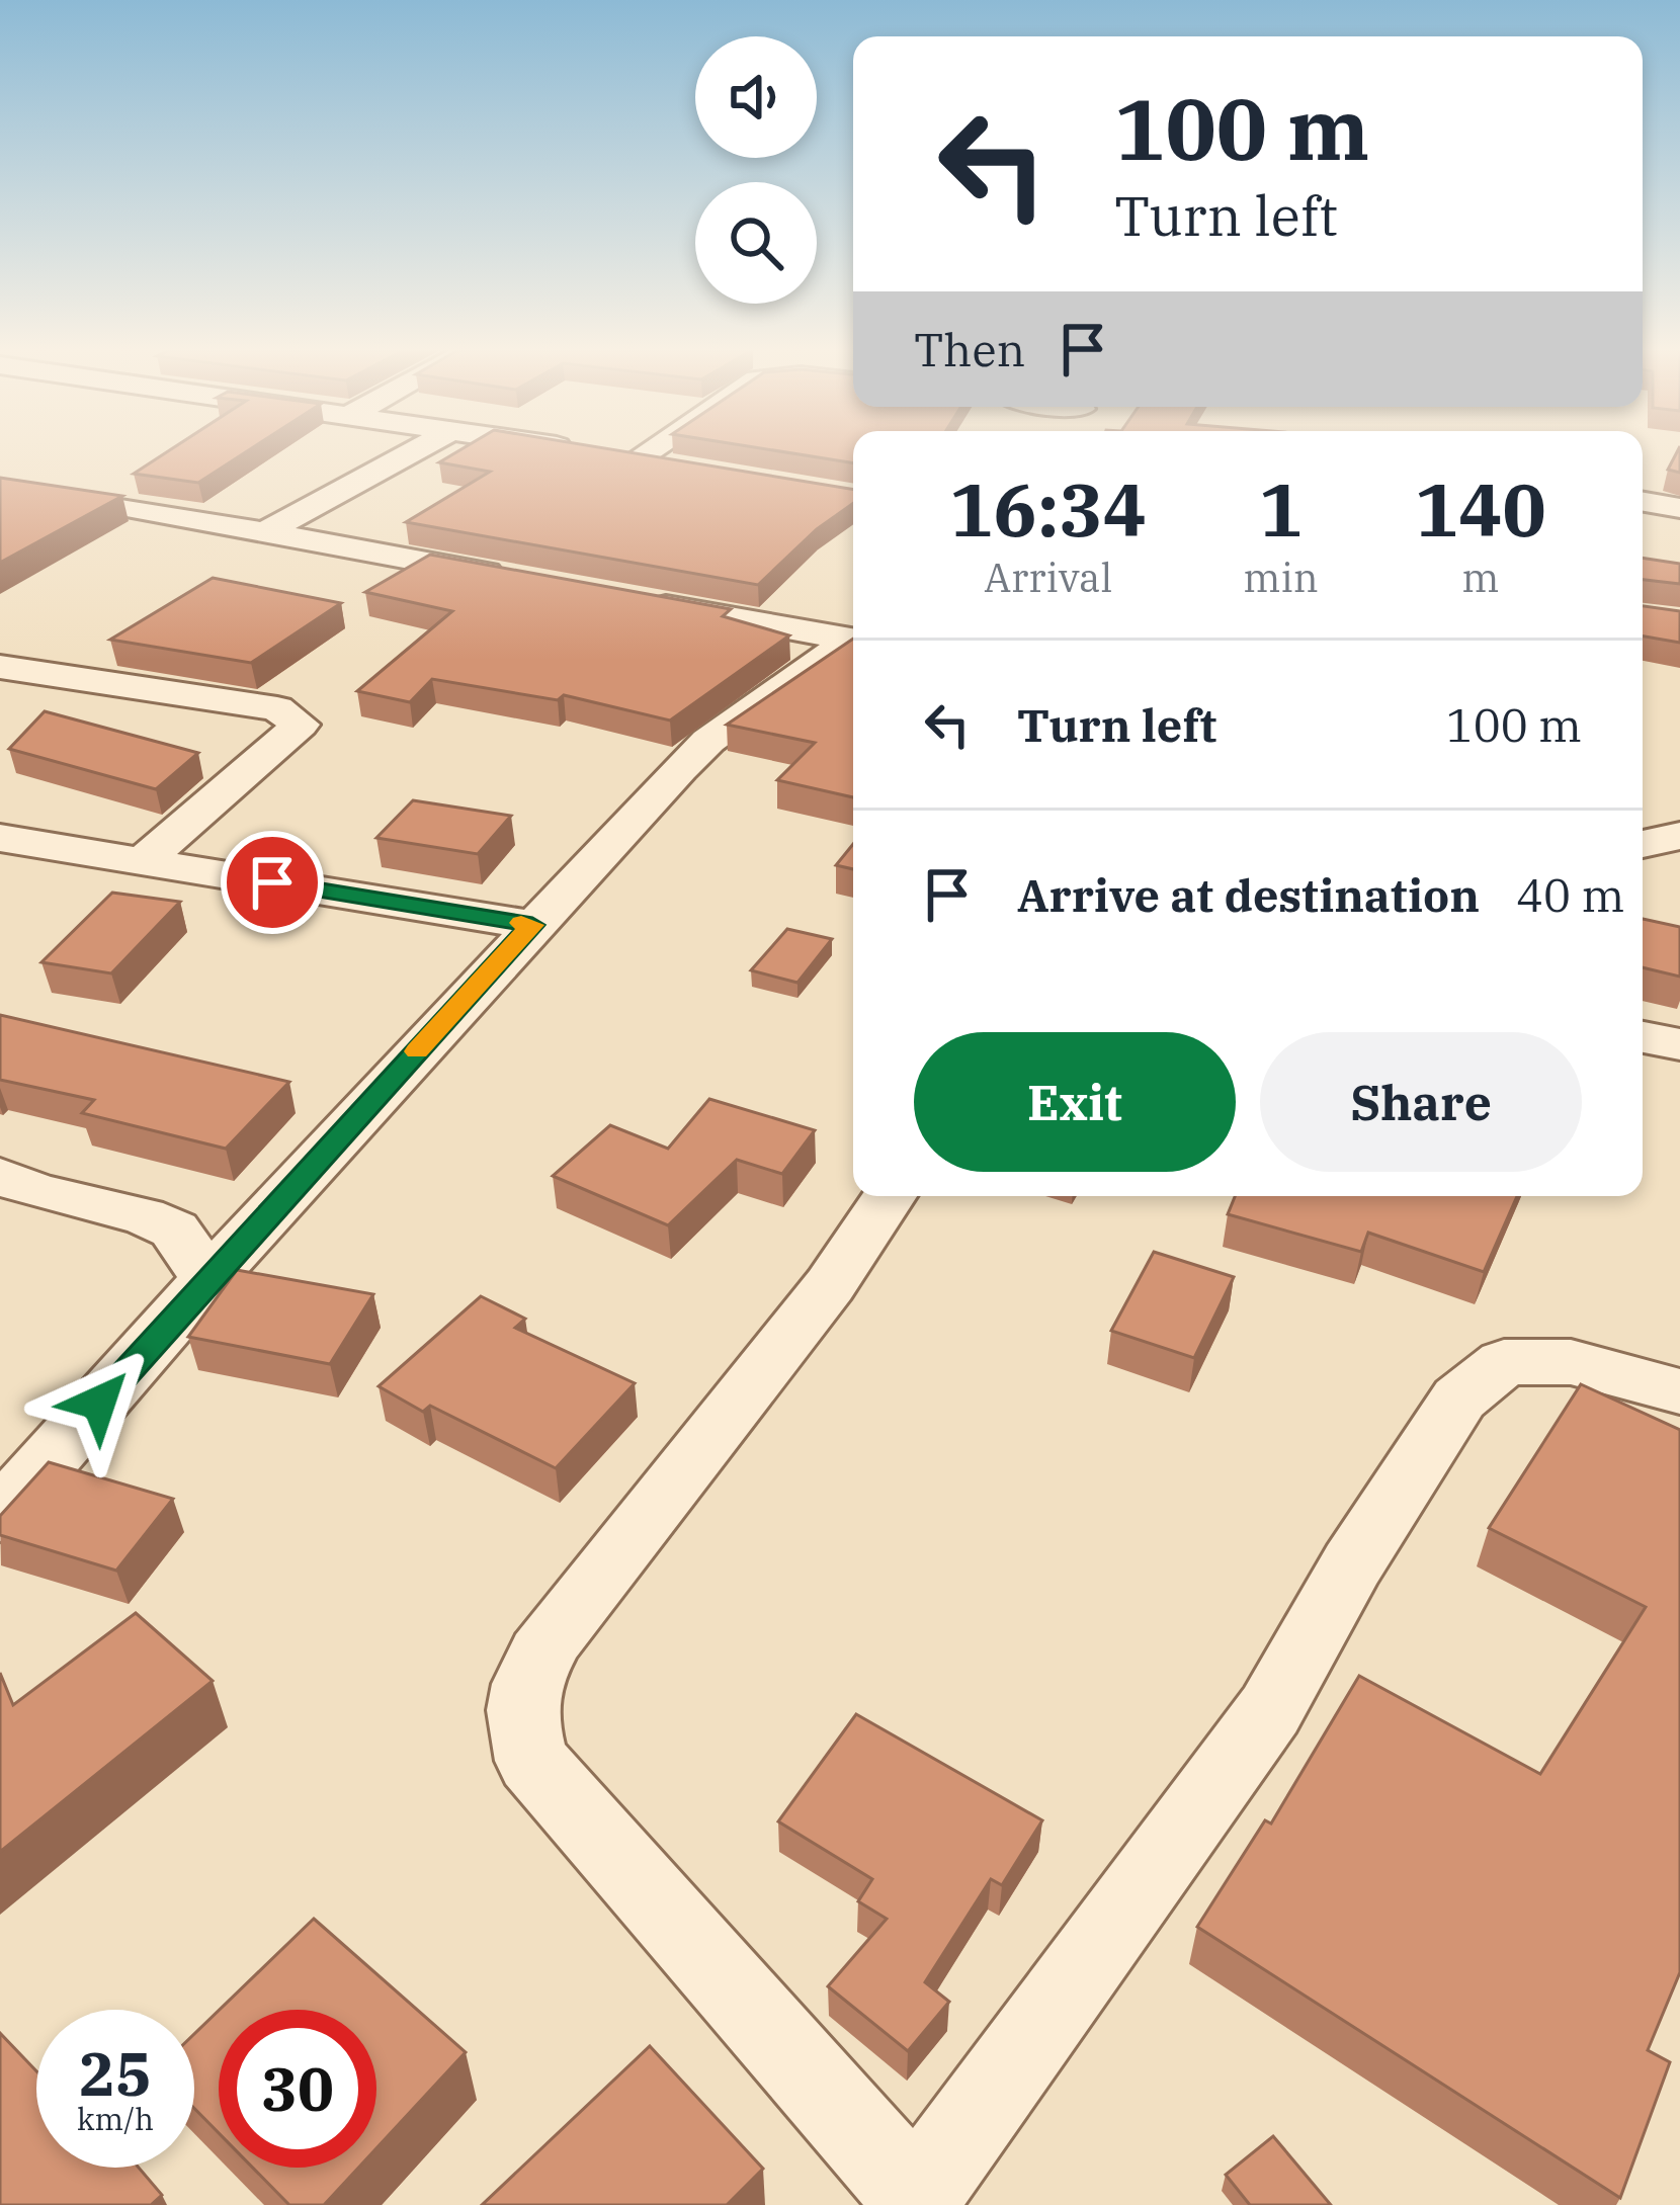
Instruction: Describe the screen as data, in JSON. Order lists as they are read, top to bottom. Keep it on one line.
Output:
{"page":{"turn":["100 m","Turn left"],"then":"Then","eta":["16:34","Arrival","1","min","140","m"],"list":[{"name":"Turn left","value":"100 m"},{"name":"Arrive at destination","value":"40 m"}],"buttons":["Exit","Share"],"speed":"25 km/h","limit":"30"}}
